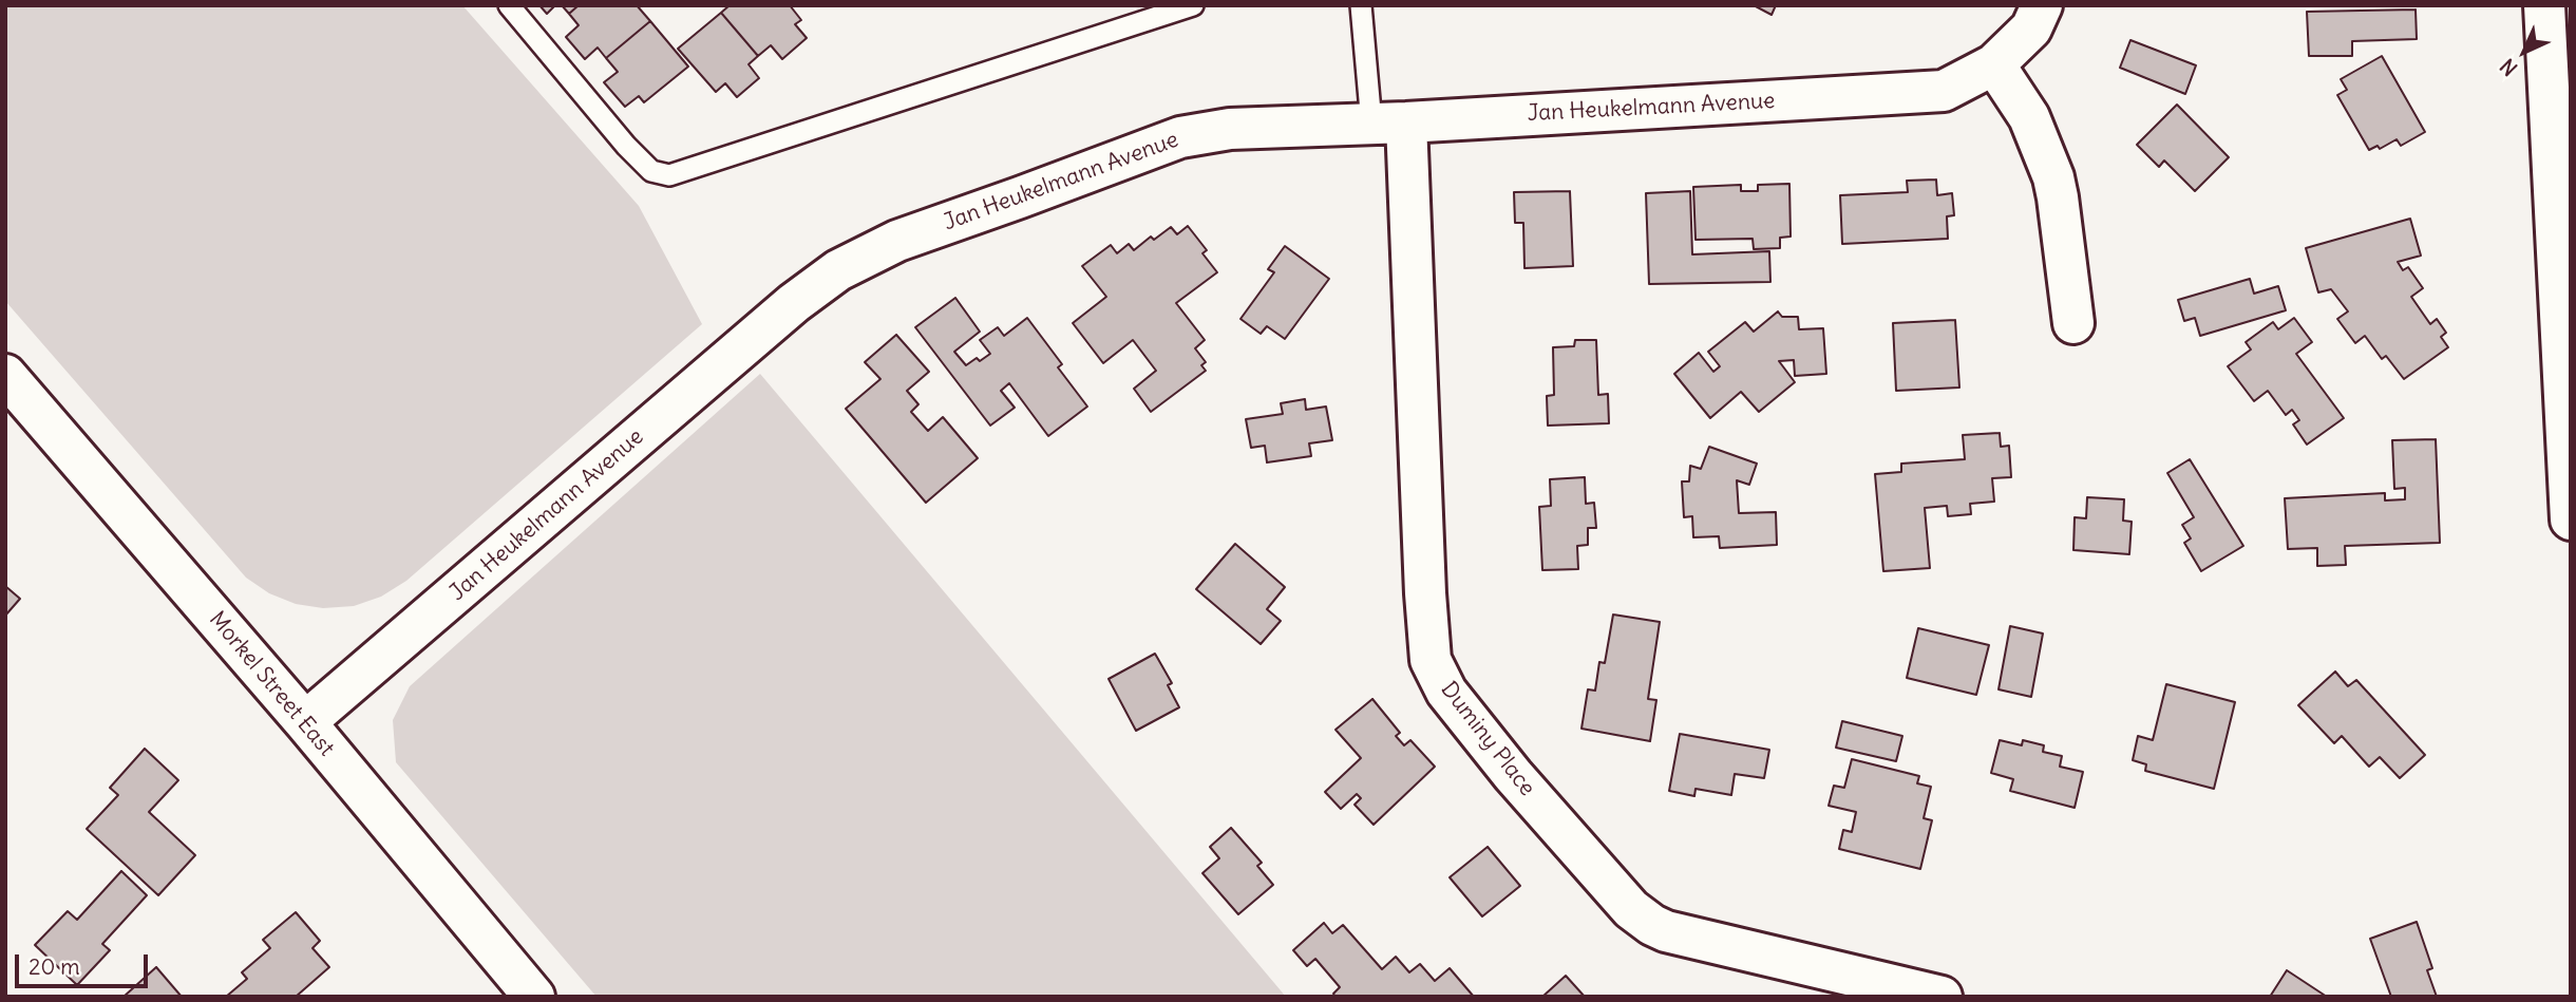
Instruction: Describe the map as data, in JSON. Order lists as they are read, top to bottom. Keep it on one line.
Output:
{"streets":{"street":["Jan Heukelmann Avenue","Morkel Street East","Duminy Place"]},"crossings":[["Jan Heukelmann Avenue","Morkel Street East"],["Jan Heukelmann Avenue","Duminy Place"]],"scale_bar":"20 m","north":"bottom left"}
